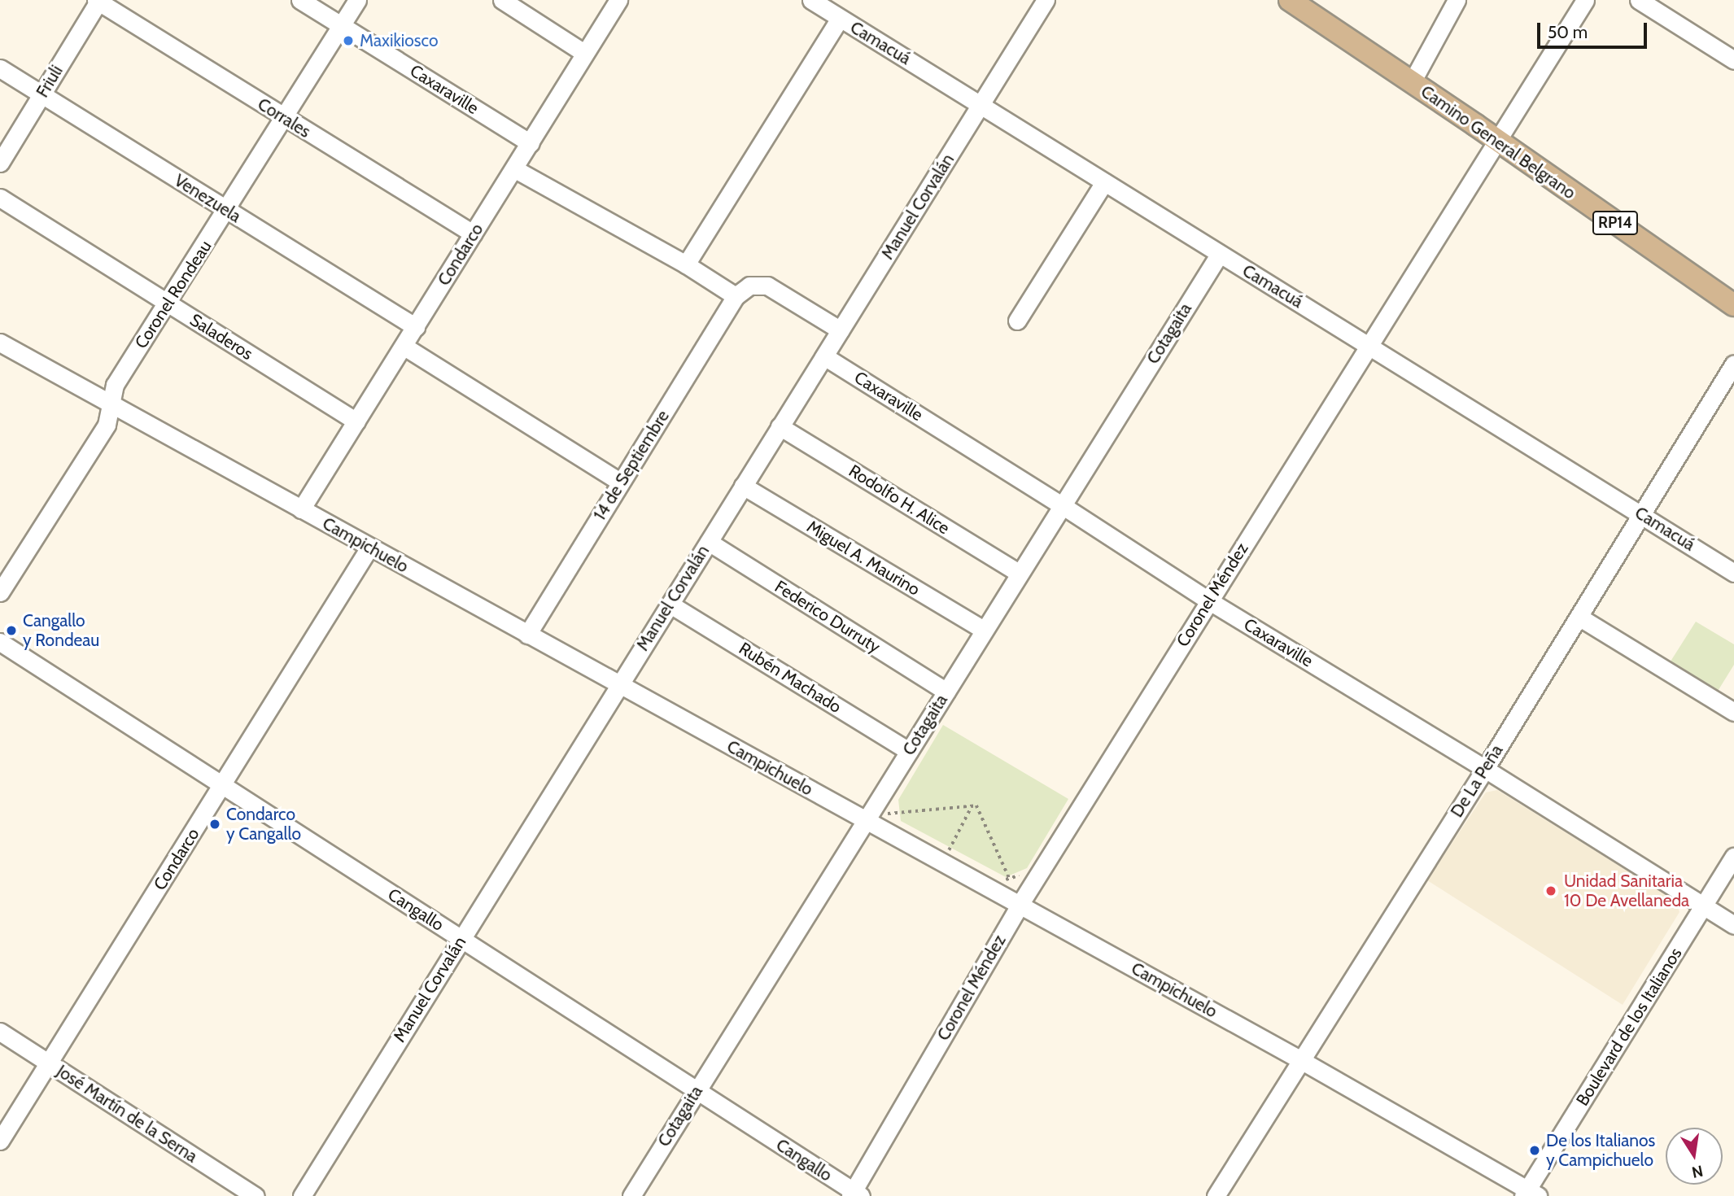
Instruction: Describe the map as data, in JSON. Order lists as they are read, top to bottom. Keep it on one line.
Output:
{"streets":{"main road":["Camino General Belgrano","RP14"],"street":["Camacuá","Friuli","Caxaraville","Corrales","Venezuela","Manuel Corvalán","Condarco","Coronel Rondeau","Cotagaita","Saladeros","14 de Septiembre","Rodolfo H. Alice","Campichuelo","Miguel A. Maurino","Coronel Méndez","Federico Durruty","Rubén Machado","De La Peña","Cangallo","Boulevard de los Italianos","José Martín de la Serna"]},"crossings":[["Camacuá","Manuel Corvalán"],["Camacuá","Cotagaita"],["Camacuá","Coronel Méndez"],["Camacuá","De La Peña"],["Friuli","Corrales"],["Friuli","Venezuela"],["Caxaraville","Manuel Corvalán"],["Caxaraville","Condarco"],["Caxaraville","Coronel Rondeau"],["Caxaraville","Cotagaita"],["Caxaraville","Coronel Méndez"],["Caxaraville","De La Peña"],["Caxaraville","Boulevard de los Italianos"],["Corrales","Condarco"],["Corrales","Coronel Rondeau"],["Camino General Belgrano","Coronel Méndez"],["Venezuela","Condarco"],["Venezuela","Coronel Rondeau"],["Manuel Corvalán","Rodolfo H. Alice"],["Manuel Corvalán","Campichuelo"],["Manuel Corvalán","Miguel A. Maurino"],["Manuel Corvalán","Federico Durruty"],["Manuel Corvalán","Rubén Machado"],["Manuel Corvalán","Cangallo"],["Condarco","Saladeros"],["Condarco","Campichuelo"],["Condarco","Cangallo"],["Condarco","José Martín de la Serna"],["Coronel Rondeau","Saladeros"],["Coronel Rondeau","Campichuelo"],["Cotagaita","Rodolfo H. Alice"],["Cotagaita","Campichuelo"],["Cotagaita","Miguel A. Maurino"],["Cotagaita","Federico Durruty"],["Cotagaita","Rubén Machado"],["Cotagaita","Cangallo"],["14 de Septiembre","Campichuelo"],["Campichuelo","Coronel Méndez"],["Campichuelo","De La Peña"],["Campichuelo","Boulevard de los Italianos"],["Coronel Méndez","Cangallo"]],"places":["Maxikiosco","Cangallo y Rondeau","Condarco y Cangallo","Unidad Sanitaria 10 De Avellaneda","De los Italianos y Campichuelo"],"scale_bar":"50 m","north":"bottom"}
